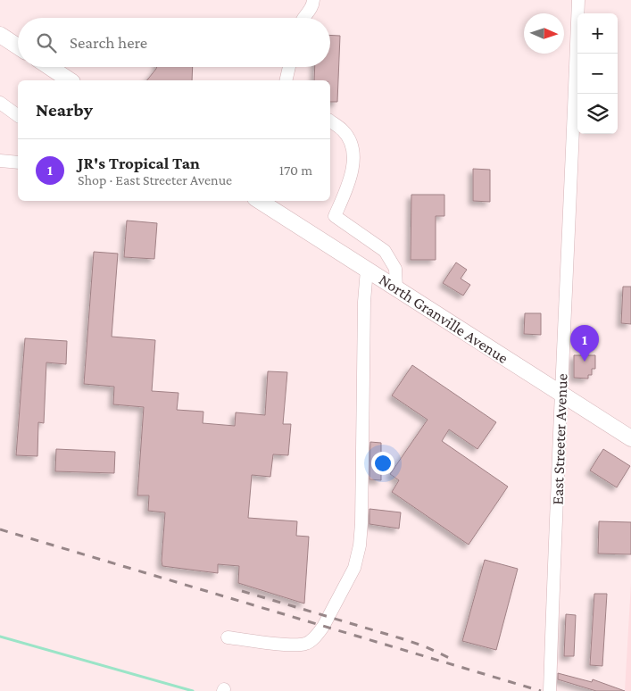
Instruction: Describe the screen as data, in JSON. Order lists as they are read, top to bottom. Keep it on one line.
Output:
{"streets":{"main road":["North Granville Avenue"],"street":["East Streeter Avenue"]},"crossings":[["North Granville Avenue","East Streeter Avenue"]],"north":"right","page":{"map_buttons":["+","−"],"search":"Search here","heading":"Nearby","list":[{"mark":"1","name":"JR's Tropical Tan","note":"Shop · East Streeter Avenue","value":"170 m"}],"pins":"1"}}
